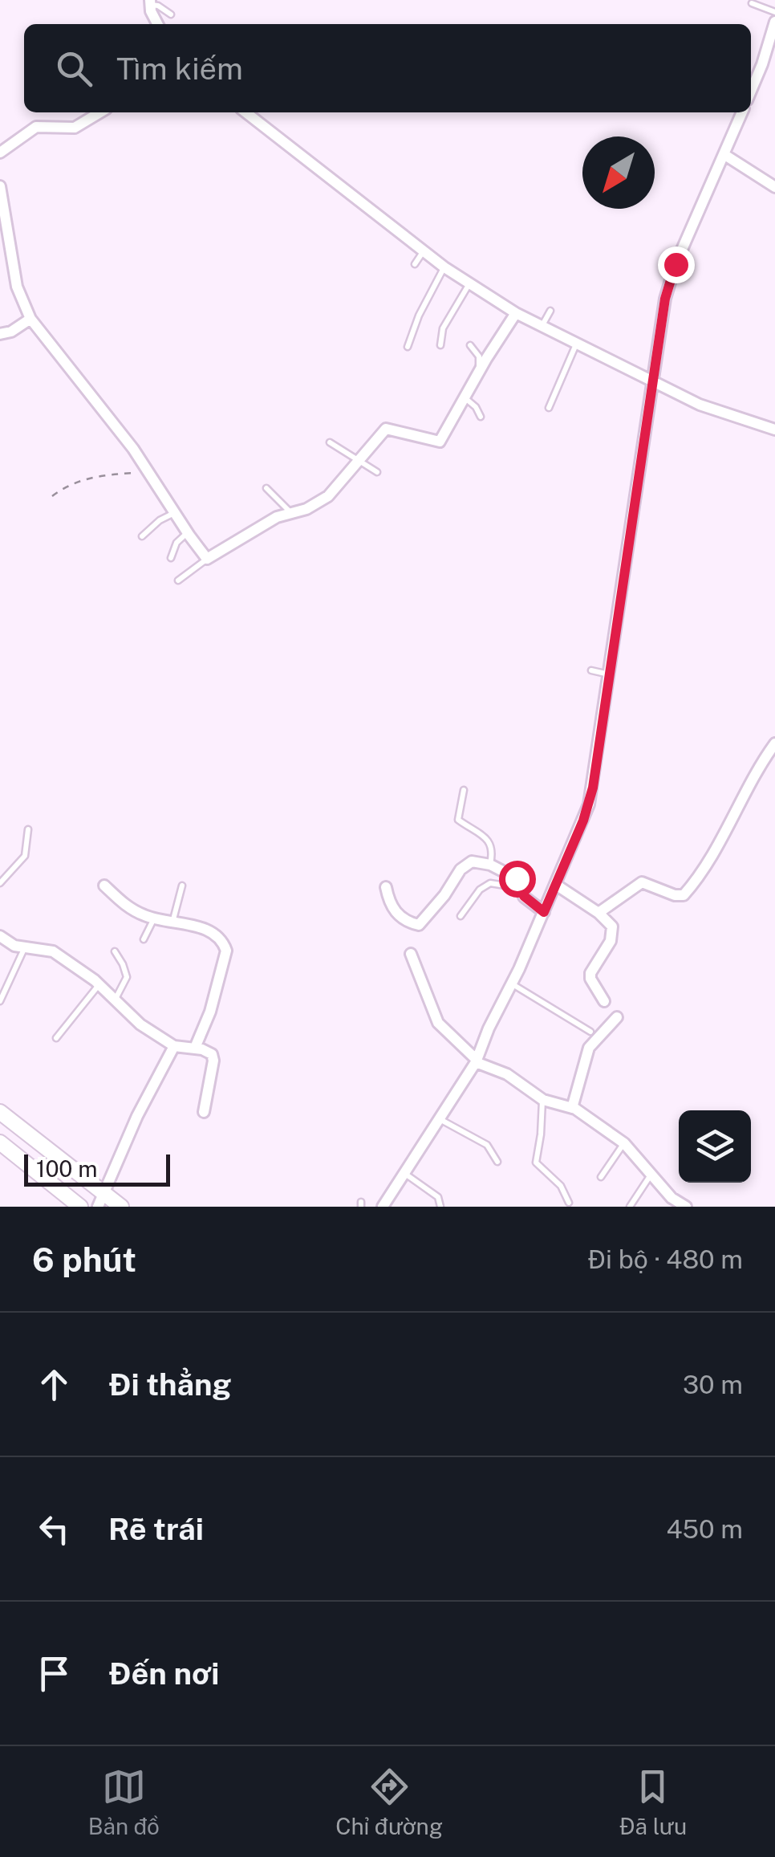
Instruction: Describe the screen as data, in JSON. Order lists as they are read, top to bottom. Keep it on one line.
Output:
{"scale_bar":"100 m","north":"bottom left","page":{"search":"Tìm kiếm","scale":"100 m","heading":["6 phút","Đi bộ · 480 m"],"list":[["Đi thẳng","30 m"],["Rẽ trái","450 m"],"Đến nơi"],"nav":["Bản đồ","Chỉ đường","Đã lưu"]}}
